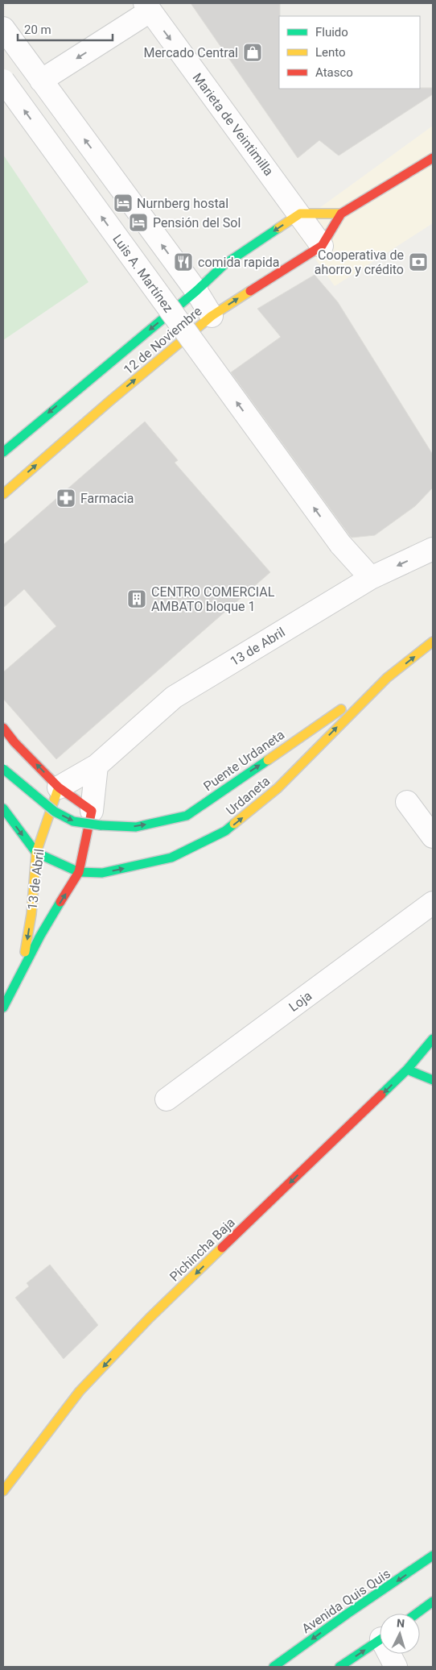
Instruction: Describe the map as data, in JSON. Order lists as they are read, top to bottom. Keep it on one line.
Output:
{"streets":{"street":["Marieta de Veintimilla","Luis A. Martínez","12 de Noviembre","13 de Abril","Puente Urdaneta","Urdaneta","Loja","Pichincha Baja","Avenida Quis Quis"]},"crossings":[["Marieta de Veintimilla","12 de Noviembre"],["Luis A. Martínez","13 de Abril"],["13 de Abril","Puente Urdaneta"],["13 de Abril","Urdaneta"],["Puente Urdaneta","Urdaneta"]],"one_way":["Puente Urdaneta","Urdaneta","Pichincha Baja"],"places":{"shop":["Mercado Central"],"hotel":["Nurnberg hostal","Pensión del Sol"],"restaurant":["comida rapida"],"bank":["Cooperativa de ahorro y crédito"],"pharmacy":["Farmacia"],"building":["CENTRO COMERCIAL AMBATO bloque 1"]},"legend":["Fluido","Lento","Atasco"],"scale_bar":"20 m","north":"top"}
